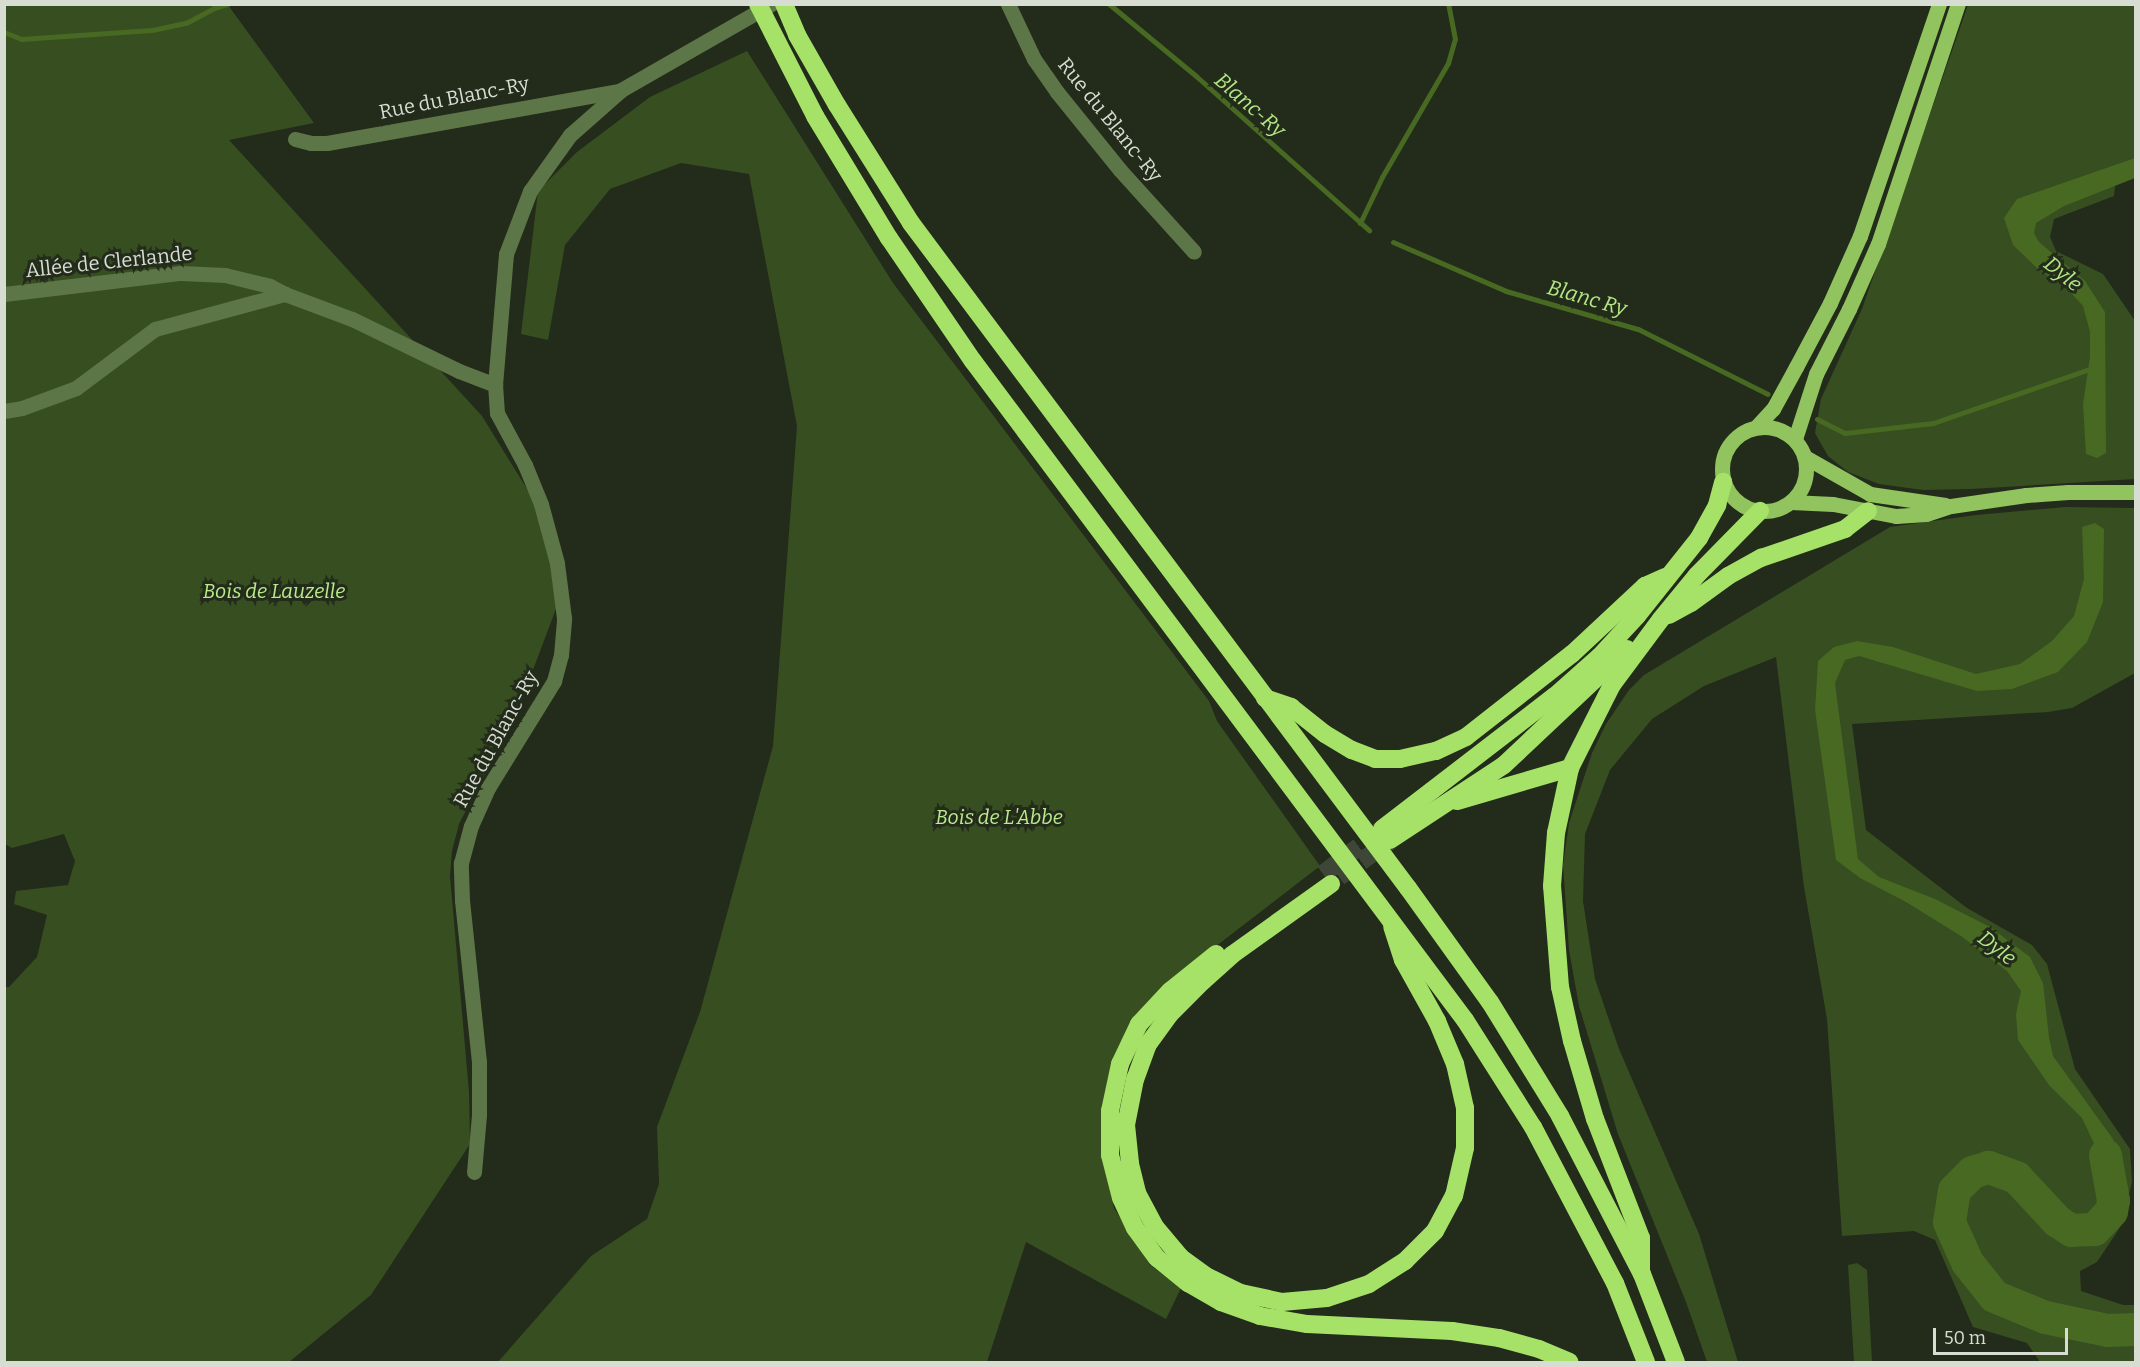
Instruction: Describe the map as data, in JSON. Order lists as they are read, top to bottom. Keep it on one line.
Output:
{"streets":{"street":["Rue du Blanc-Ry","Allée de Clerlande"]},"crossings":[["Rue du Blanc-Ry","Allée de Clerlande"]],"water":["Blanc-Ry","Dyle","Blanc Ry"],"parks":["Bois de Lauzelle","Bois de L'Abbe"],"scale_bar":"50 m"}
